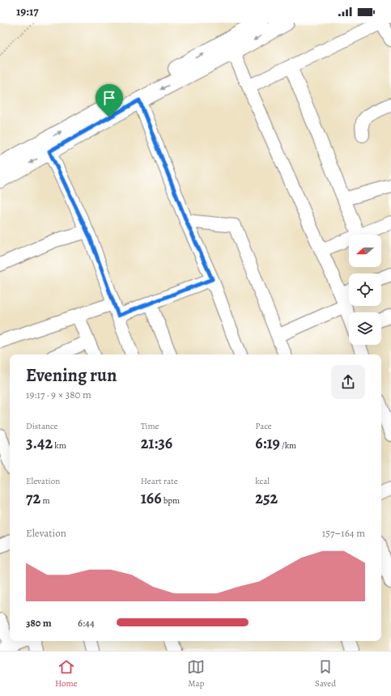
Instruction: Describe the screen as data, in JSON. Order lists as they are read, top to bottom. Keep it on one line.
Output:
{"north":"left","page":{"status":"19:17","heading":["Evening run","19:17 · 9 × 380 m"],"stats":[["Distance","3.42 km"],["Time","21:36"],["Pace","6:19 /km"],["Elevation","72 m"],["Heart rate","166 bpm"],["kcal","252"]],"chart":["Elevation","157–164 m"],"list":[{"name":"380 m","note":"6:44"}],"tabs":["Home","Map","Saved"]}}
